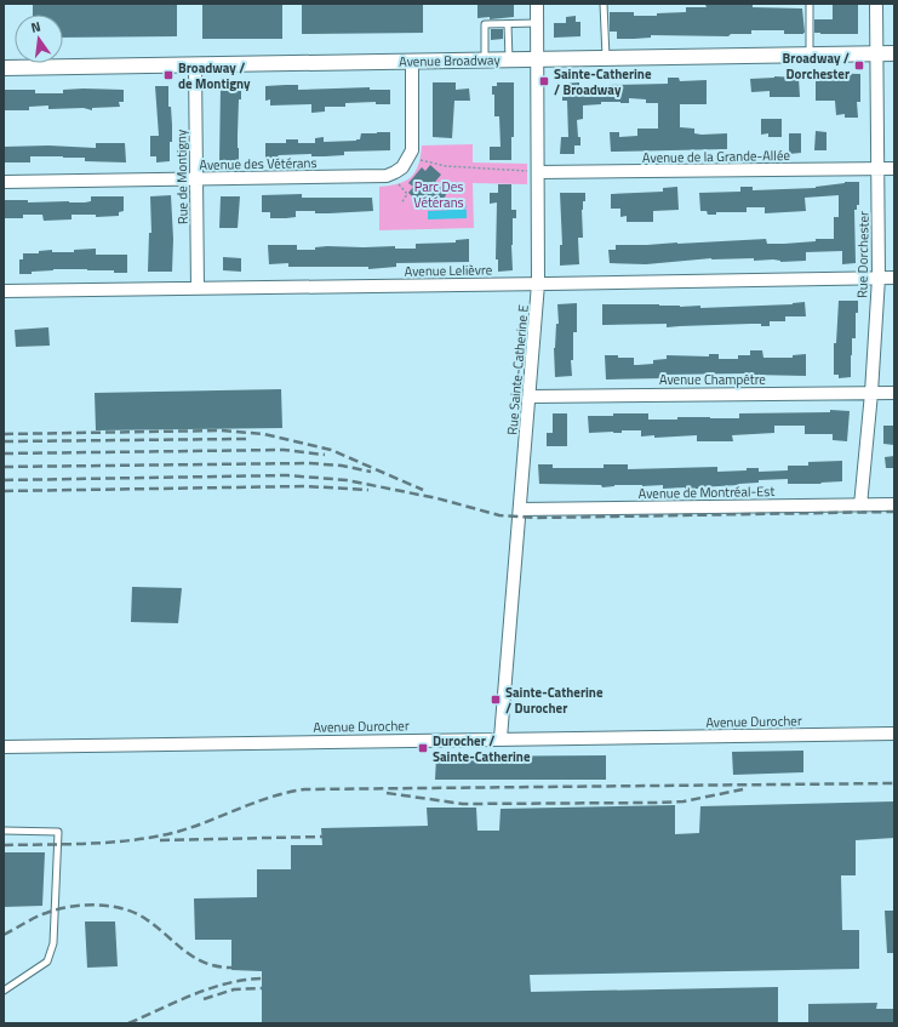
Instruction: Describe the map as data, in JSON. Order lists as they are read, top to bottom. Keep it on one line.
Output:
{"streets":{"street":["Avenue Broadway","Avenue de la Grande-Allée","Avenue des Vétérans","Rue de Montigny","Rue Dorchester","Avenue Lelièvre","Rue Sainte-Catherine E","Avenue Champêtre","Avenue de Montréal-Est","Avenue Durocher"]},"crossings":[["Avenue Broadway","Rue de Montigny"],["Avenue Broadway","Rue Dorchester"],["Avenue Broadway","Rue Sainte-Catherine E"],["Avenue de la Grande-Allée","Rue Dorchester"],["Avenue de la Grande-Allée","Rue Sainte-Catherine E"],["Avenue des Vétérans","Rue de Montigny"],["Rue de Montigny","Avenue Lelièvre"],["Rue Dorchester","Avenue Lelièvre"],["Rue Dorchester","Avenue Champêtre"],["Rue Dorchester","Avenue de Montréal-Est"],["Avenue Lelièvre","Rue Sainte-Catherine E"],["Rue Sainte-Catherine E","Avenue Champêtre"],["Rue Sainte-Catherine E","Avenue de Montréal-Est"],["Rue Sainte-Catherine E","Avenue Durocher"]],"parks":["Parc Des Vétérans"],"places":{"transit":["Broadway / Dorchester","Broadway / de Montigny","Sainte-Catherine / Broadway","Sainte-Catherine / Durocher","Durocher / Sainte-Catherine"]},"north":"top"}
